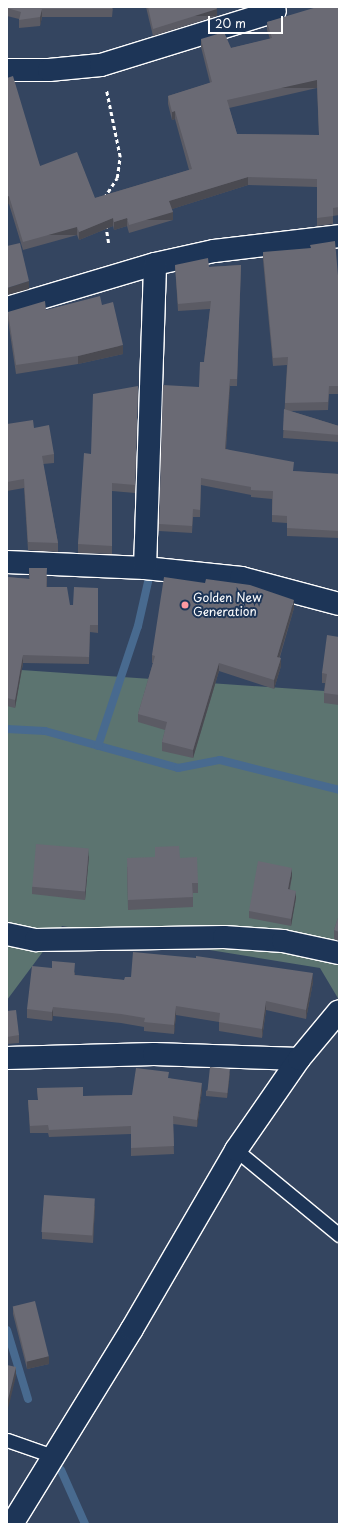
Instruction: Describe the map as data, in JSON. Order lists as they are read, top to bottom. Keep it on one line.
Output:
{"places":["Golden New Generation"],"scale_bar":"20 m"}
